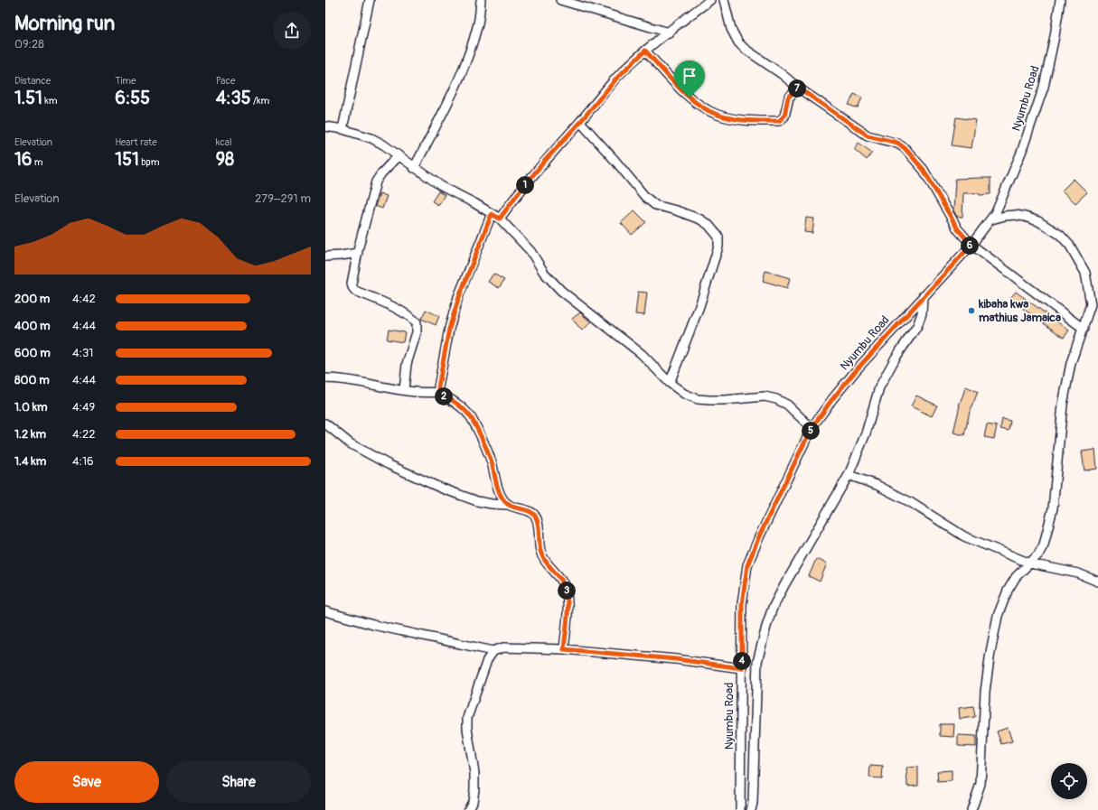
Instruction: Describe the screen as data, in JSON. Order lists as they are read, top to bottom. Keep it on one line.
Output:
{"streets":{"street":["Nyumbu Road"]},"places":["kibaha kwa mathius Jamaica"],"page":{"heading":["Morning run","09:28"],"stats":[["Distance","1.51 km"],["Time","6:55"],["Pace","4:35 /km"],["Elevation","16 m"],["Heart rate","151 bpm"],["kcal","98"]],"pins":["7","1","6","2","5","3","4"],"chart":["Elevation","279–291 m"],"list":[{"name":"200 m","note":"4:42"},{"name":"400 m","note":"4:44"},{"name":"600 m","note":"4:31"},{"name":"800 m","note":"4:44"},{"name":"1.0 km","note":"4:49"},{"name":"1.2 km","note":"4:22"},{"name":"1.4 km","note":"4:16"}],"buttons":["Save","Share"]}}
